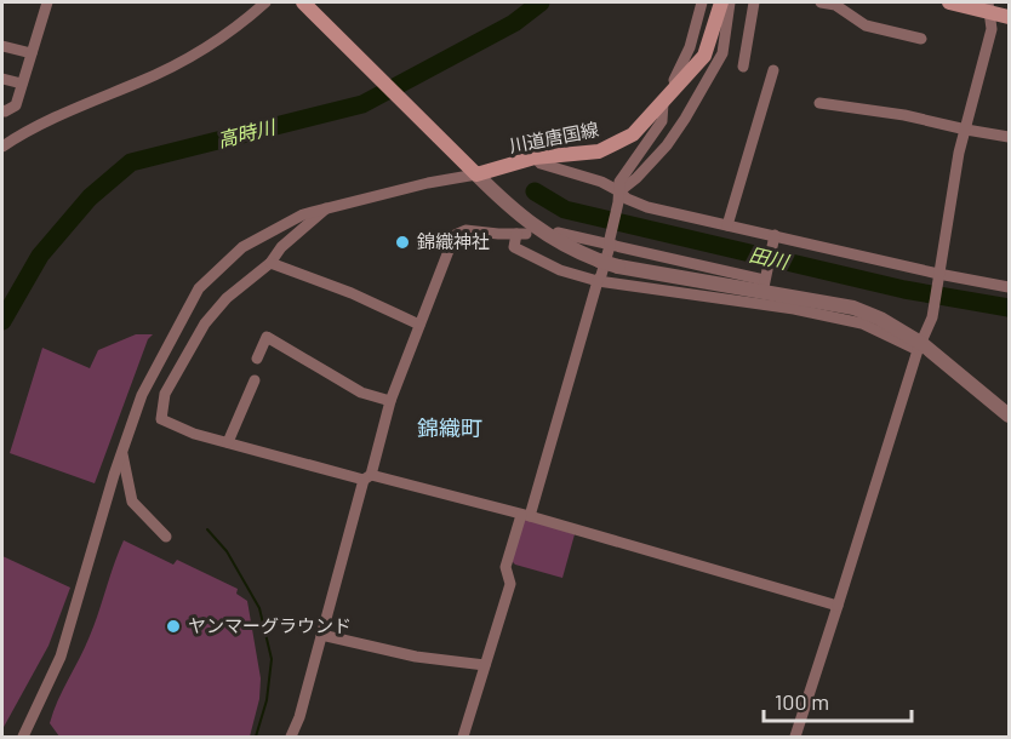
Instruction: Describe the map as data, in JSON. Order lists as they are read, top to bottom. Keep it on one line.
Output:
{"streets":{"main road":["川道唐国線"]},"districts":["錦織町"],"water":["高時川","田川"],"places":["錦織神社","ヤンマーグラウンド"],"scale_bar":"100 m"}
